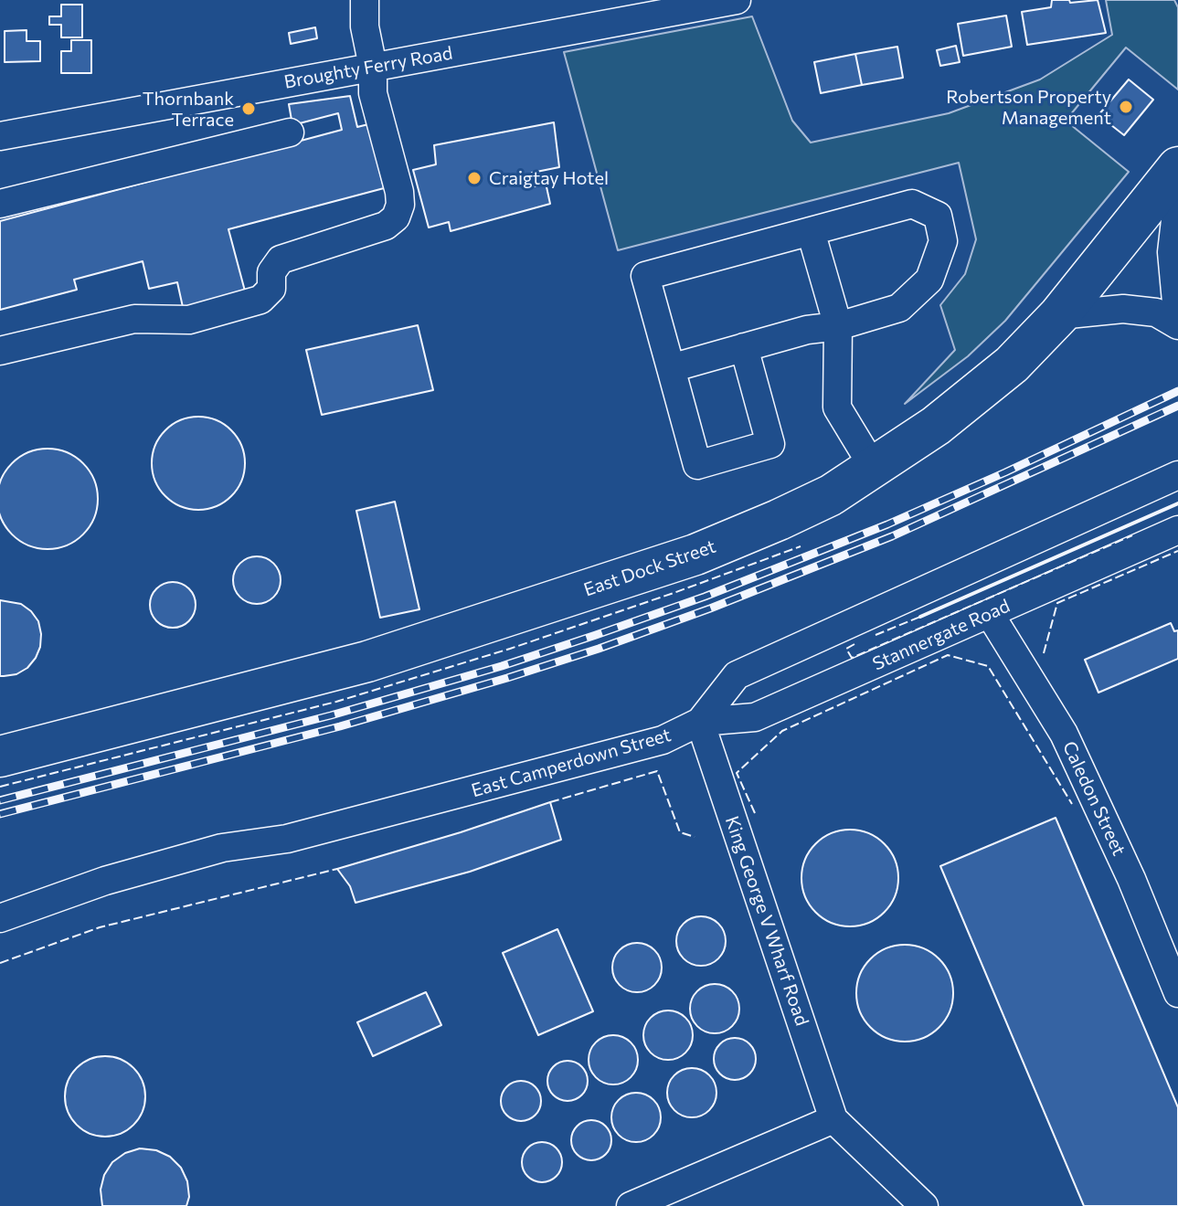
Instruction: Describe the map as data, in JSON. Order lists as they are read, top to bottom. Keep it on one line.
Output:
{"streets":{"highway":["East Dock Street"],"street":["Broughty Ferry Road","Stannergate Road","East Camperdown Street","Caledon Street","King George V Wharf Road"]},"crossings":[["Stannergate Road","East Camperdown Street"],["Stannergate Road","Caledon Street"],["Stannergate Road","King George V Wharf Road"],["East Camperdown Street","King George V Wharf Road"]],"places":["Robertson Property Management","Thornbank Terrace","Craigtay Hotel"]}
